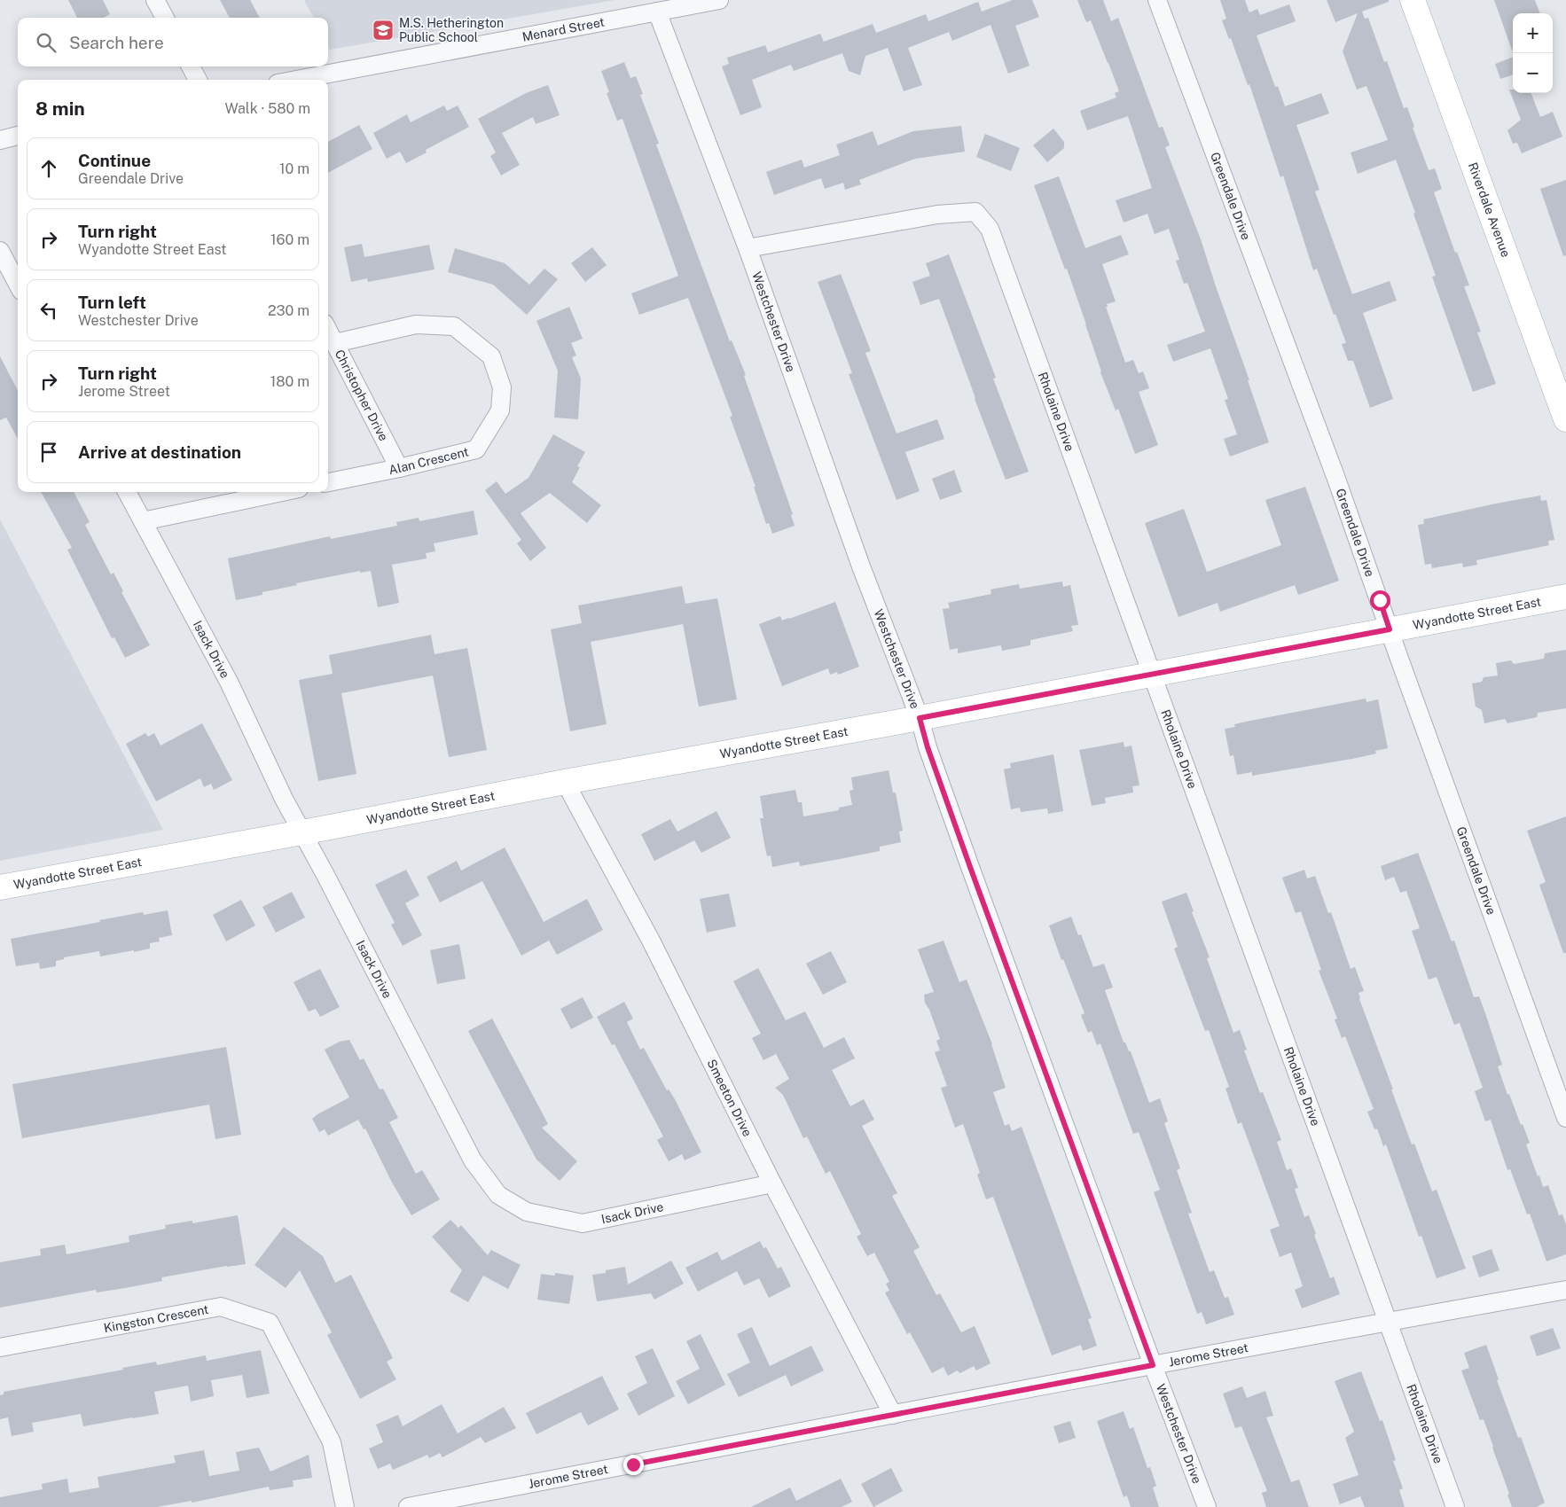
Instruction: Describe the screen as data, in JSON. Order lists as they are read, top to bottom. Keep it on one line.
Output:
{"streets":{"street":["Menard Street","Greendale Drive","Riverdale Avenue","Westchester Drive","Christopher Drive","Rholaine Drive","Alan Crescent","Wyandotte Street East","Isack Drive","Smeeton Drive","Kingston Crescent","Jerome Street"]},"crossings":[["Menard Street","Westchester Drive"],["Greendale Drive","Wyandotte Street East"],["Westchester Drive","Rholaine Drive"],["Westchester Drive","Wyandotte Street East"],["Westchester Drive","Jerome Street"],["Christopher Drive","Alan Crescent"],["Rholaine Drive","Wyandotte Street East"],["Rholaine Drive","Jerome Street"],["Wyandotte Street East","Isack Drive"],["Wyandotte Street East","Smeeton Drive"],["Isack Drive","Smeeton Drive"],["Smeeton Drive","Jerome Street"]],"places":{"school or university":["M.S. Hetherington Public School"]},"page":{"map_buttons":["+","−"],"search":"Search here","heading":["8 min","Walk · 580 m"],"list":[["Continue","Greendale Drive","10 m"],["Turn right","Wyandotte Street East","160 m"],["Turn left","Westchester Drive","230 m"],["Turn right","Jerome Street","180 m"],"Arrive at destination"]}}
